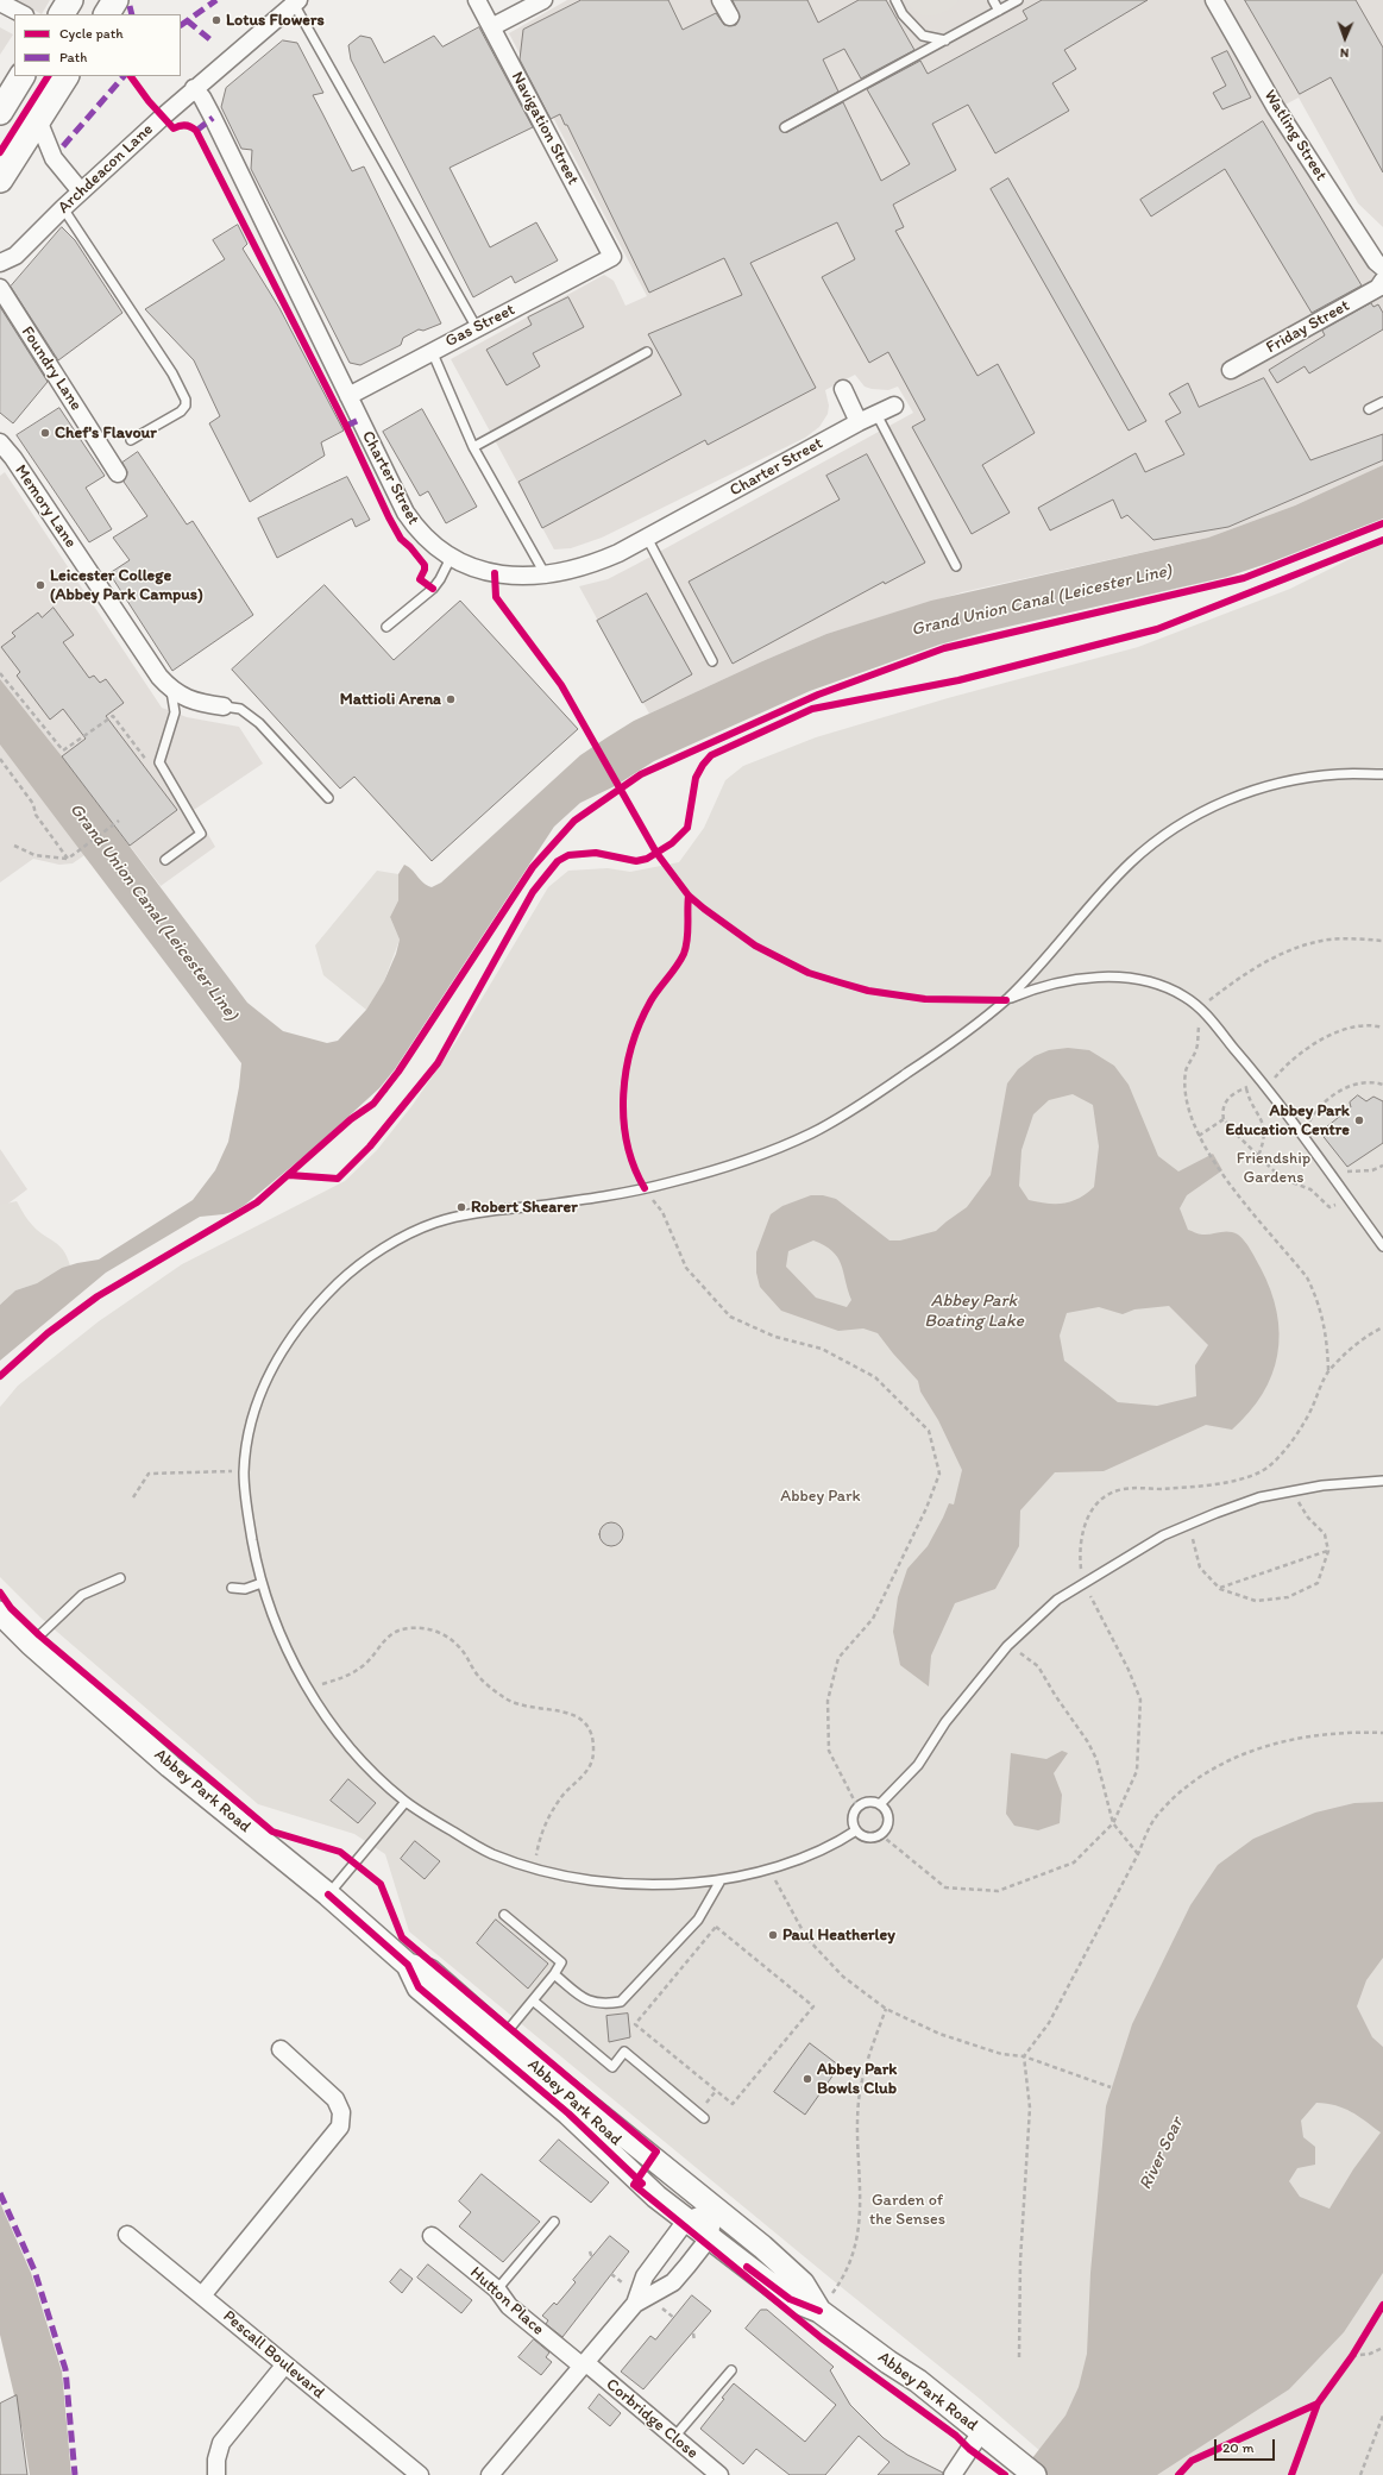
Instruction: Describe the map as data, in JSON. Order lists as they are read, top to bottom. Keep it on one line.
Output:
{"streets":{"main road":["Abbey Park Road"],"street":["Navigation Street","Watling Street","Archdeacon Lane","Gas Street","Friday Street","Foundry Lane","Charter Street","Memory Lane","Hutton Place","Pescall Boulevard","Corbridge Close"]},"crossings":[["Navigation Street","Gas Street"],["Archdeacon Lane","Charter Street"],["Gas Street","Charter Street"],["Hutton Place","Corbridge Close"]],"water":["Grand Union Canal (Leicester Line)","Abbey Park Boating Lake","River Soar"],"parks":["Friendship Gardens","Abbey Park","Garden of the Senses"],"places":["Lotus Flowers","Chef's Flavour","Leicester College (Abbey Park Campus)","Mattioli Arena","Abbey Park Education Centre","Robert Shearer","Paul Heatherley","Abbey Park Bowls Club"],"legend":["Cycle path","Path"],"scale_bar":"20 m","north":"bottom"}
